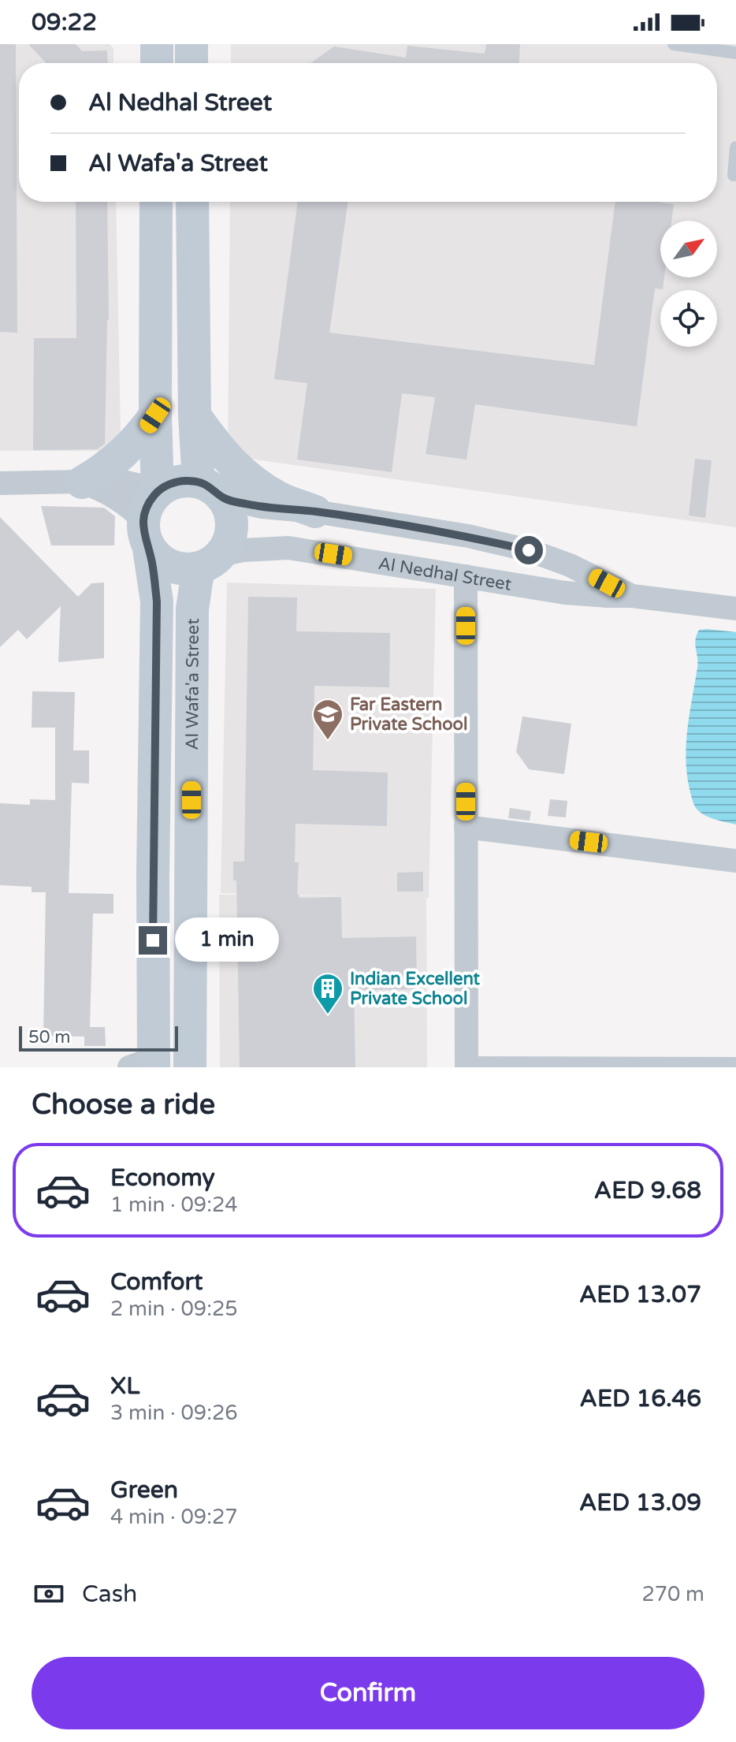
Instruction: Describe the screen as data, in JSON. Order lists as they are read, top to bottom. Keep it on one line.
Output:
{"streets":{"street":["Al Nedhal Street","Al Wafa'a Street"]},"crossings":[["Al Nedhal Street","Al Wafa'a Street"]],"places":{"school or university":["Far Eastern Private School"],"building":["Indian Excellent Private School"]},"scale_bar":"50 m","north":"top right","page":{"status":"09:22","banner":["Al Nedhal Street","Al Wafa'a Street"],"bubble":"1 min","scale":"50 m","heading":"Choose a ride","list":[{"name":"Economy","note":"1 min · 09:24","value":"AED 9.68"},{"name":"Comfort","note":"2 min · 09:25","value":"AED 13.07"},{"name":"XL","note":"3 min · 09:26","value":"AED 16.46"},{"name":"Green","note":"4 min · 09:27","value":"AED 13.09"}],"pay":["Cash","270 m"],"buttons":"Confirm"}}
